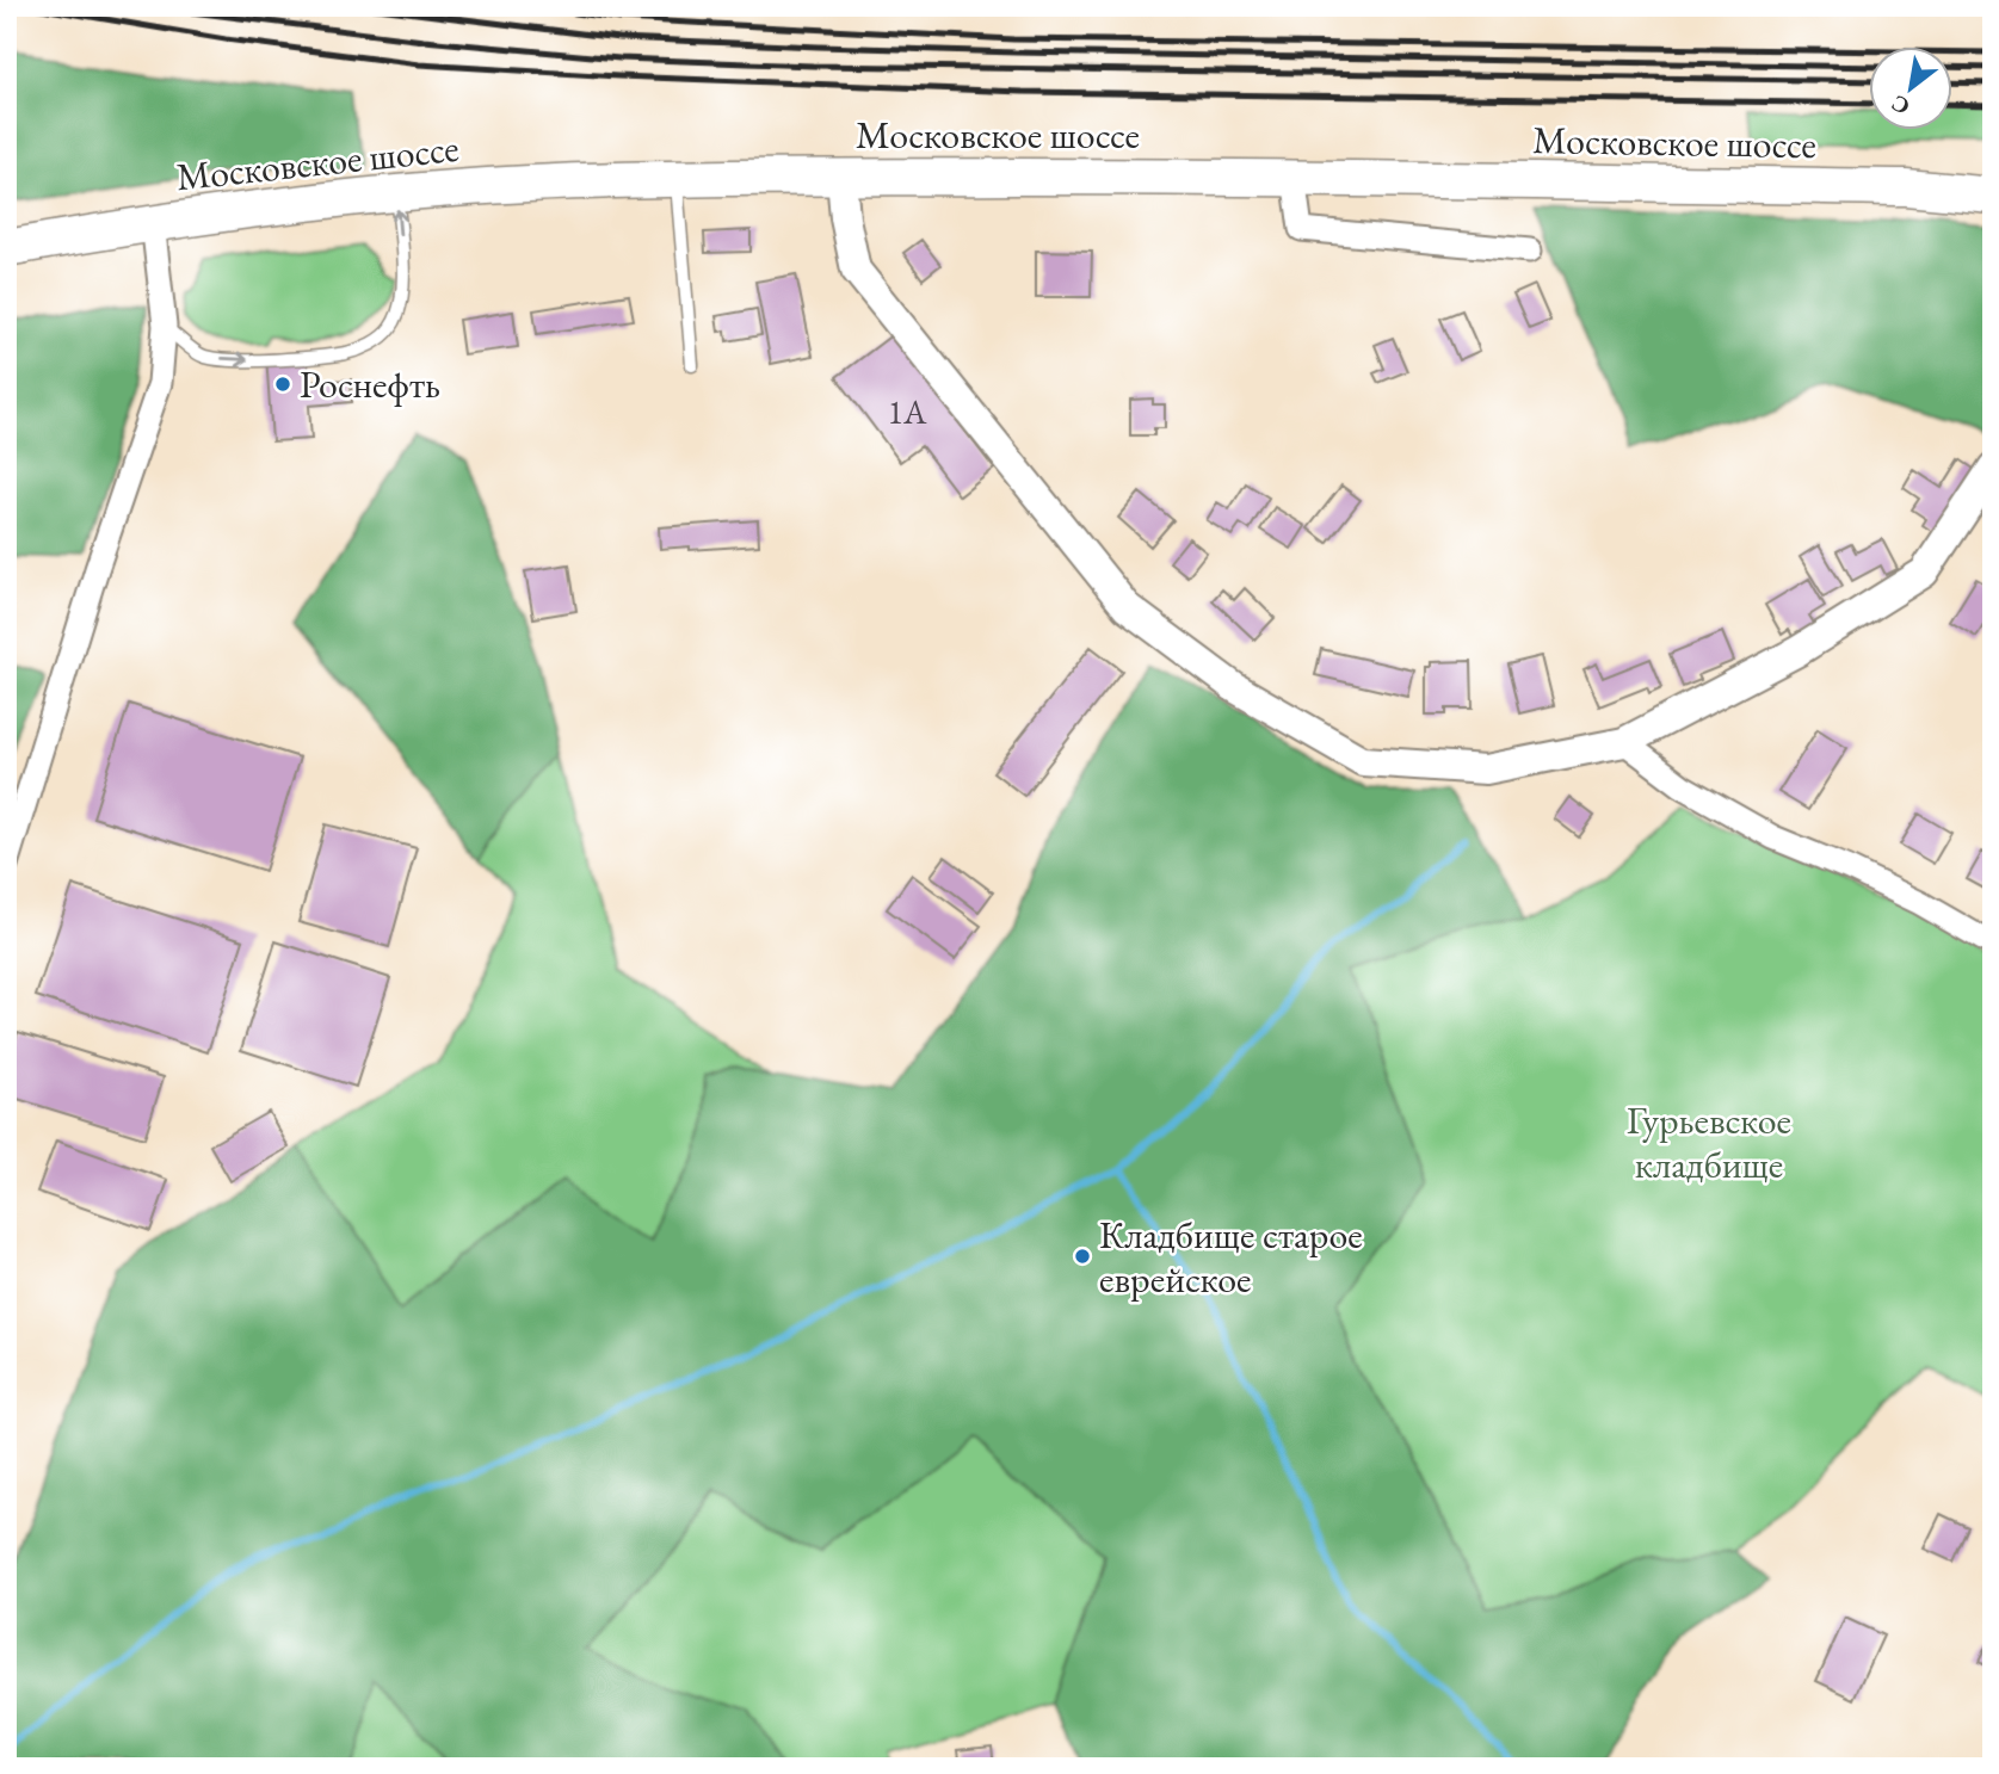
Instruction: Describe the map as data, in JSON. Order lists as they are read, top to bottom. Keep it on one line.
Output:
{"streets":{"main road":["Московское шоссе"]},"parks":["Гурьевское кладбище"],"places":["Роснефть","Кладбище старое еврейское"],"house_numbers":["1А"],"north":"bottom left"}
